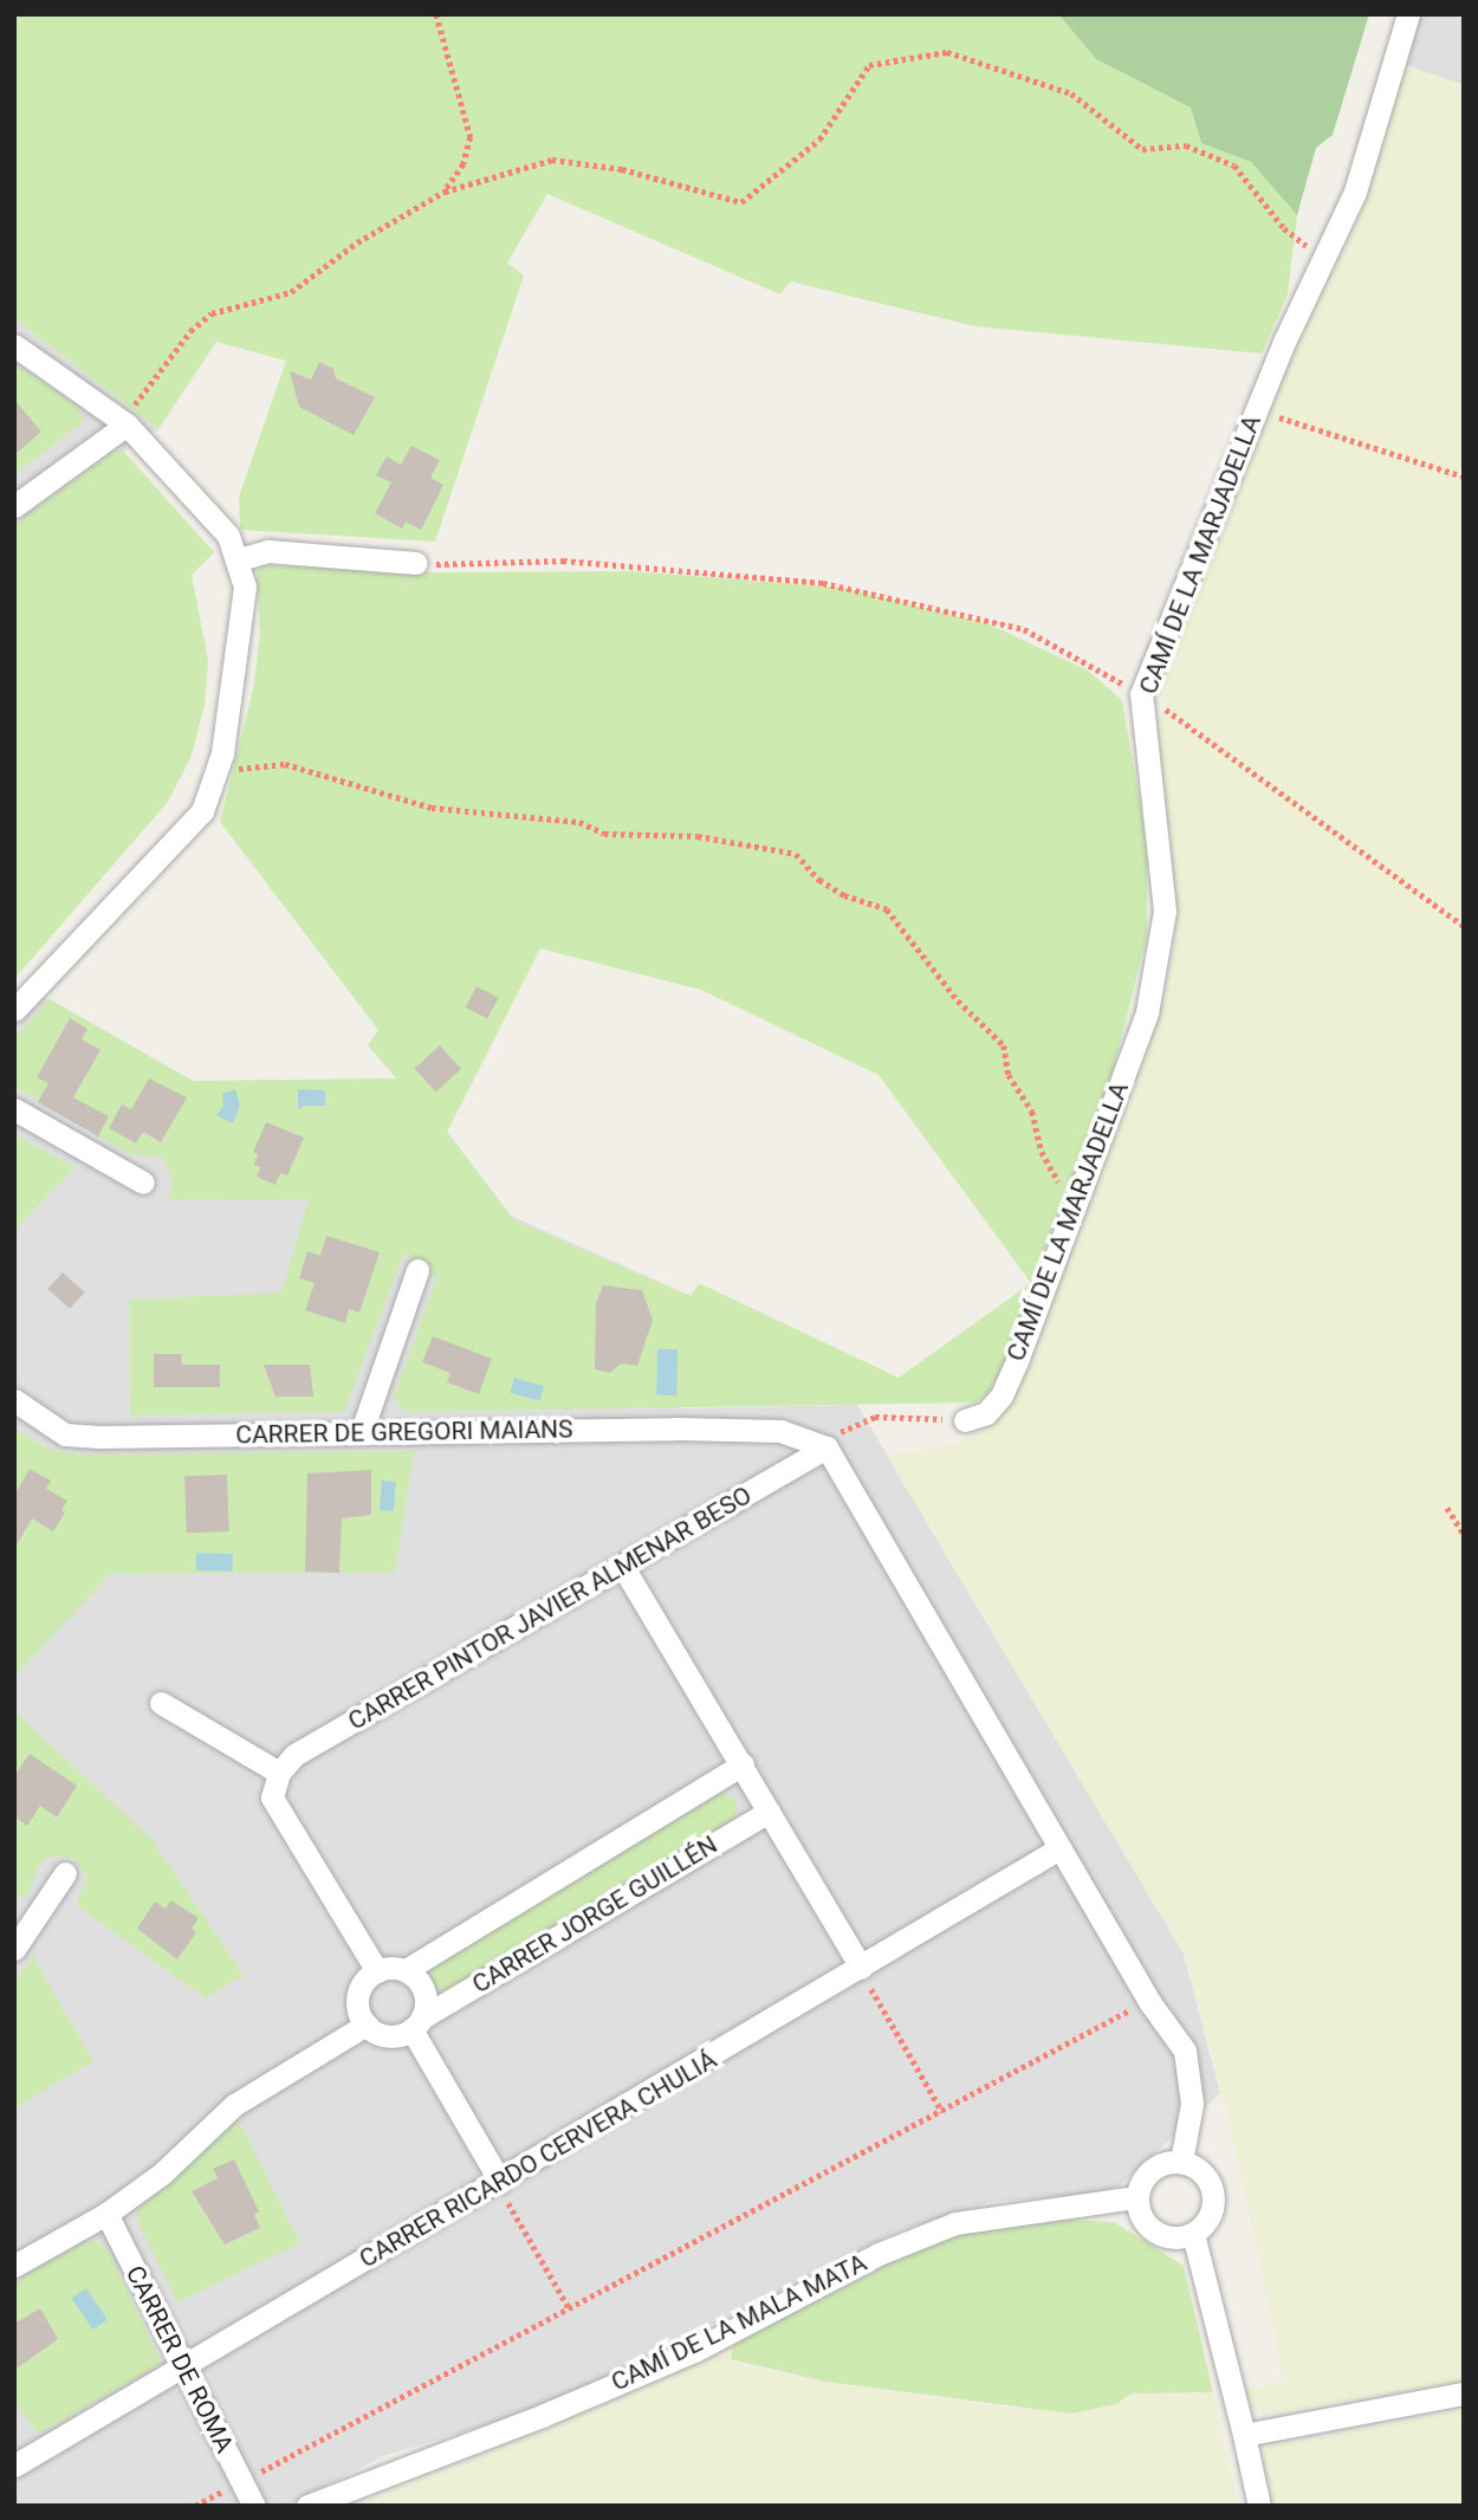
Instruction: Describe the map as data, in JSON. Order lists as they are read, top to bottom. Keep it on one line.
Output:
{"streets":{"street":["CAMÍ DE LA MARJADELLA","CARRER DE GREGORI MAIANS","CARRER PINTOR JAVIER ALMENAR BESO","CARRER JORGE GUILLÉN","CARRER RICARDO CERVERA CHULIÁ","CAMÍ DE LA MALA MATA","CARRER DE ROMA"]},"crossings":[["CARRER DE GREGORI MAIANS","CARRER PINTOR JAVIER ALMENAR BESO"],["CARRER RICARDO CERVERA CHULIÁ","CARRER DE ROMA"]]}
